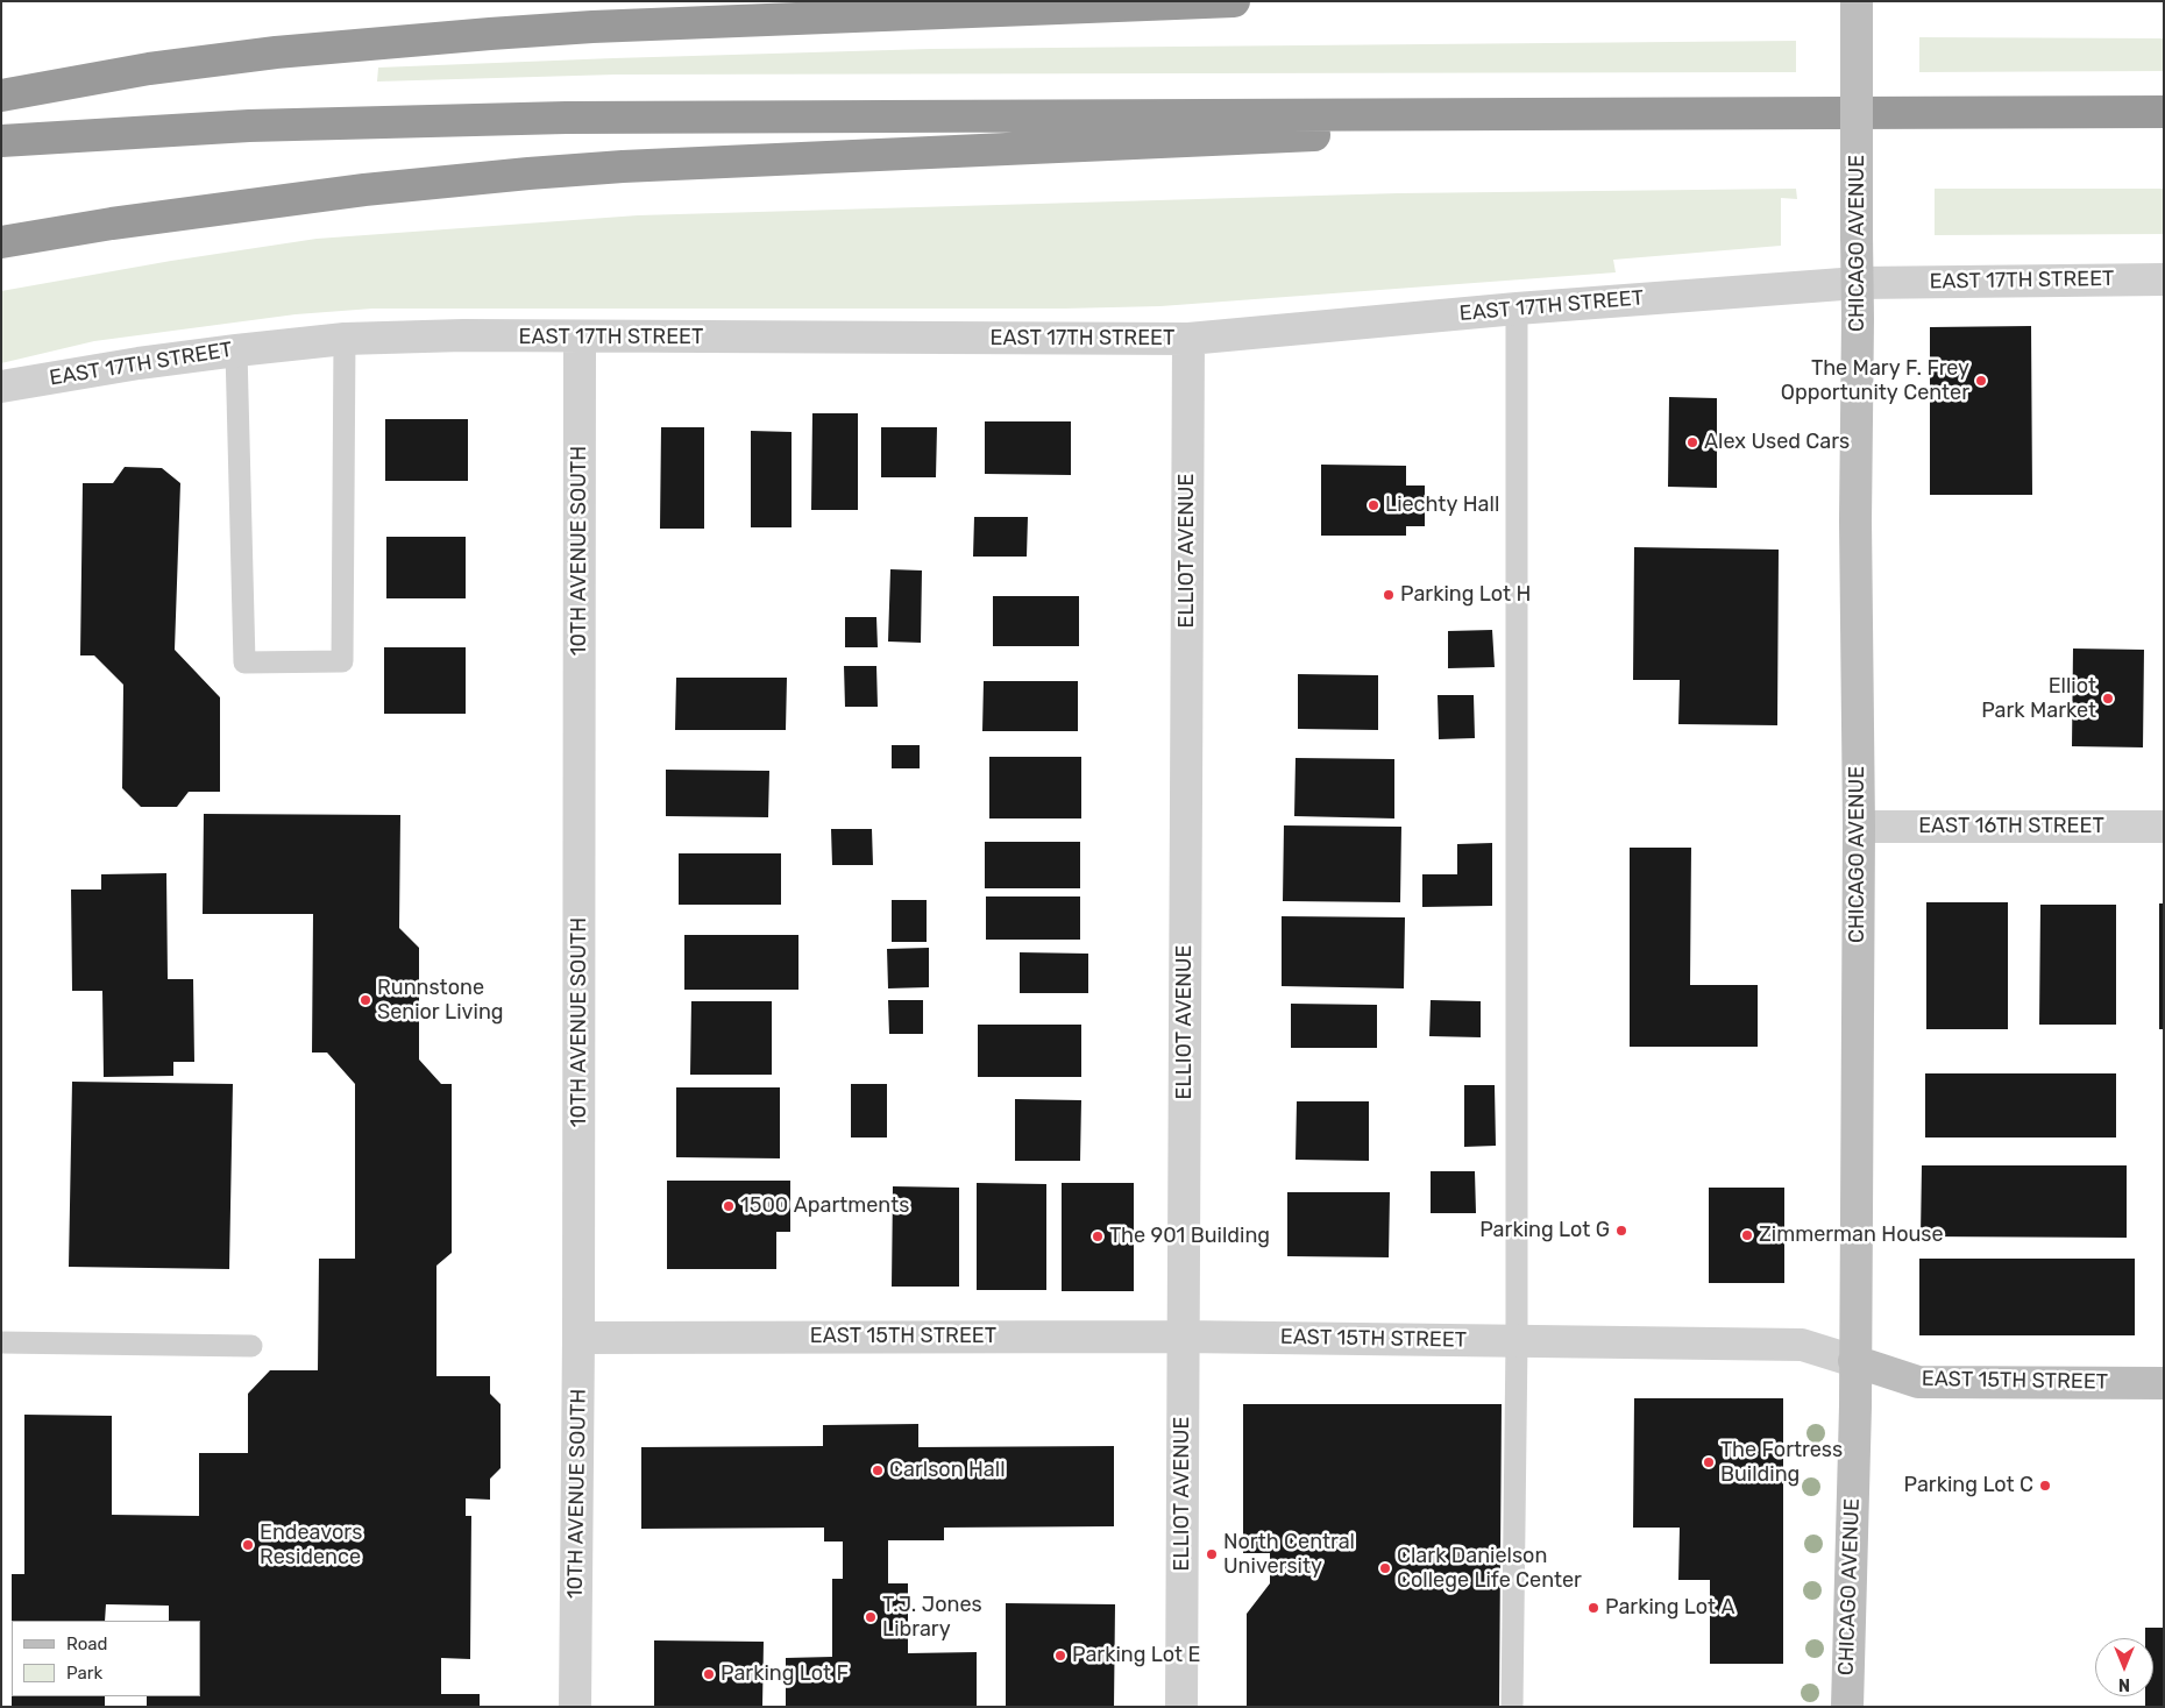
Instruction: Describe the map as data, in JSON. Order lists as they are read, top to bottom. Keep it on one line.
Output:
{"streets":{"street":["CHICAGO AVENUE","EAST 17TH STREET","10TH AVENUE SOUTH","ELLIOT AVENUE","EAST 16TH STREET","EAST 15TH STREET"]},"crossings":[["CHICAGO AVENUE","EAST 17TH STREET"],["CHICAGO AVENUE","EAST 16TH STREET"],["CHICAGO AVENUE","EAST 15TH STREET"],["EAST 17TH STREET","10TH AVENUE SOUTH"],["EAST 17TH STREET","ELLIOT AVENUE"],["10TH AVENUE SOUTH","EAST 15TH STREET"],["ELLIOT AVENUE","EAST 15TH STREET"]],"places":["The Mary F. Frey Opportunity Center","Alex Used Cars","Liechty Hall","Parking Lot H","Elliot Park Market","Runnstone Senior Living","1500 Apartments","Parking Lot G","Zimmerman House","The 901 Building","The Fortress Building","Carlson Hall","Parking Lot C","Endeavors Residence","North Central University","Clark Danielson College Life Center","Parking Lot A","T.J. Jones Library","Parking Lot E","Parking Lot F"],"legend":["Road","Park"],"north":"bottom"}
